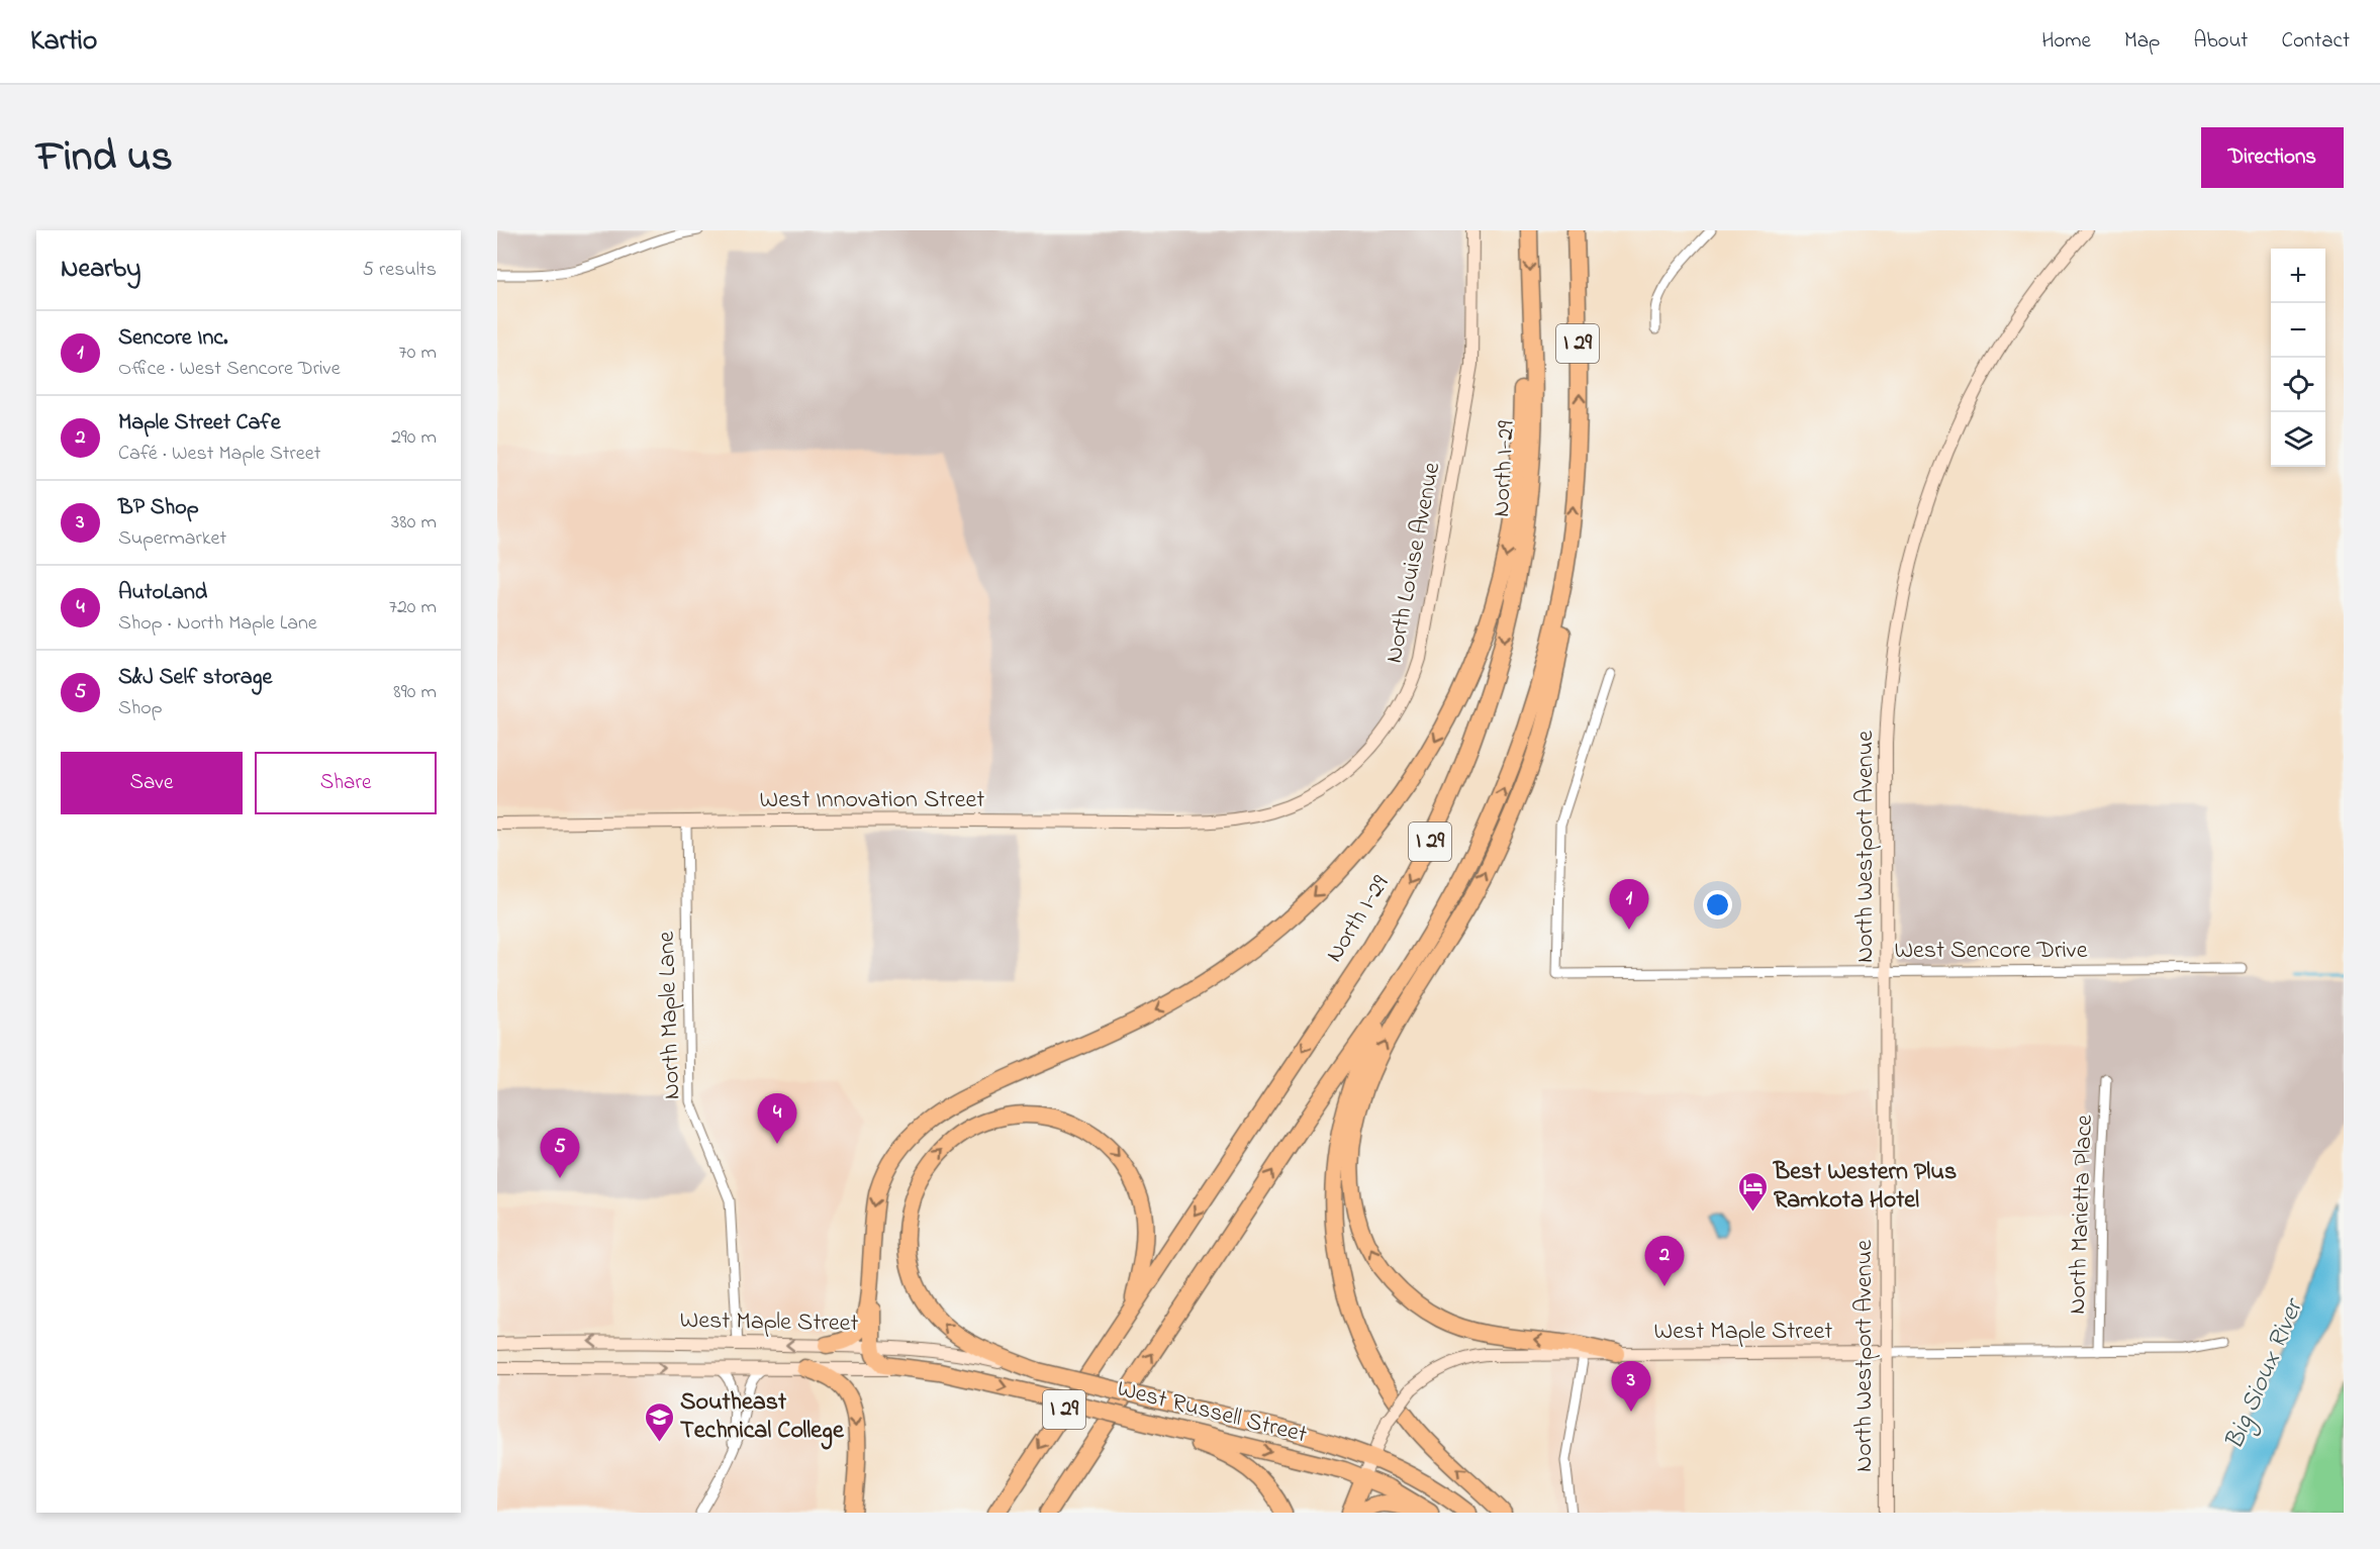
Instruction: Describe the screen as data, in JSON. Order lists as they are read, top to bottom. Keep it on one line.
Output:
{"streets":{"highway":["I 29","North I-29","West Russell Street"],"main road":["North Louise Avenue","West Innovation Street","North Westport Avenue","West Maple Street"],"street":["West Sencore Drive","North Maple Lane","North Marietta Place"]},"crossings":[["North I-29","West Russell Street"],["North Louise Avenue","West Innovation Street"],["West Innovation Street","North Maple Lane"],["North Westport Avenue","West Sencore Drive"],["North Westport Avenue","West Maple Street"],["North Maple Lane","West Maple Street"],["North Marietta Place","West Maple Street"],["West Maple Street","West Russell Street"]],"water":["Big Sioux River"],"places":{"hotel":["Best Western Plus Ramkota Hotel"],"school or university":["Southeast Technical College"]},"page":{"header":"Kartio","nav":["Home","Map","About","Contact"],"title":"Find us","buttons":["Directions",["Save","Share"]],"heading":["Nearby","5 results"],"map_buttons":["+","−"],"list":[{"mark":"1","name":"Sencore Inc.","note":"Office · West Sencore Drive","value":"70 m"},{"mark":"2","name":"Maple Street Cafe","note":"Café · West Maple Street","value":"290 m"},{"mark":"3","name":"BP Shop","note":"Supermarket","value":"380 m"},{"mark":"4","name":"AutoLand","note":"Shop · North Maple Lane","value":"720 m"},{"mark":"5","name":"S&J Self storage","note":"Shop","value":"890 m"}],"pins":["1","4","5","2","3"]}}
